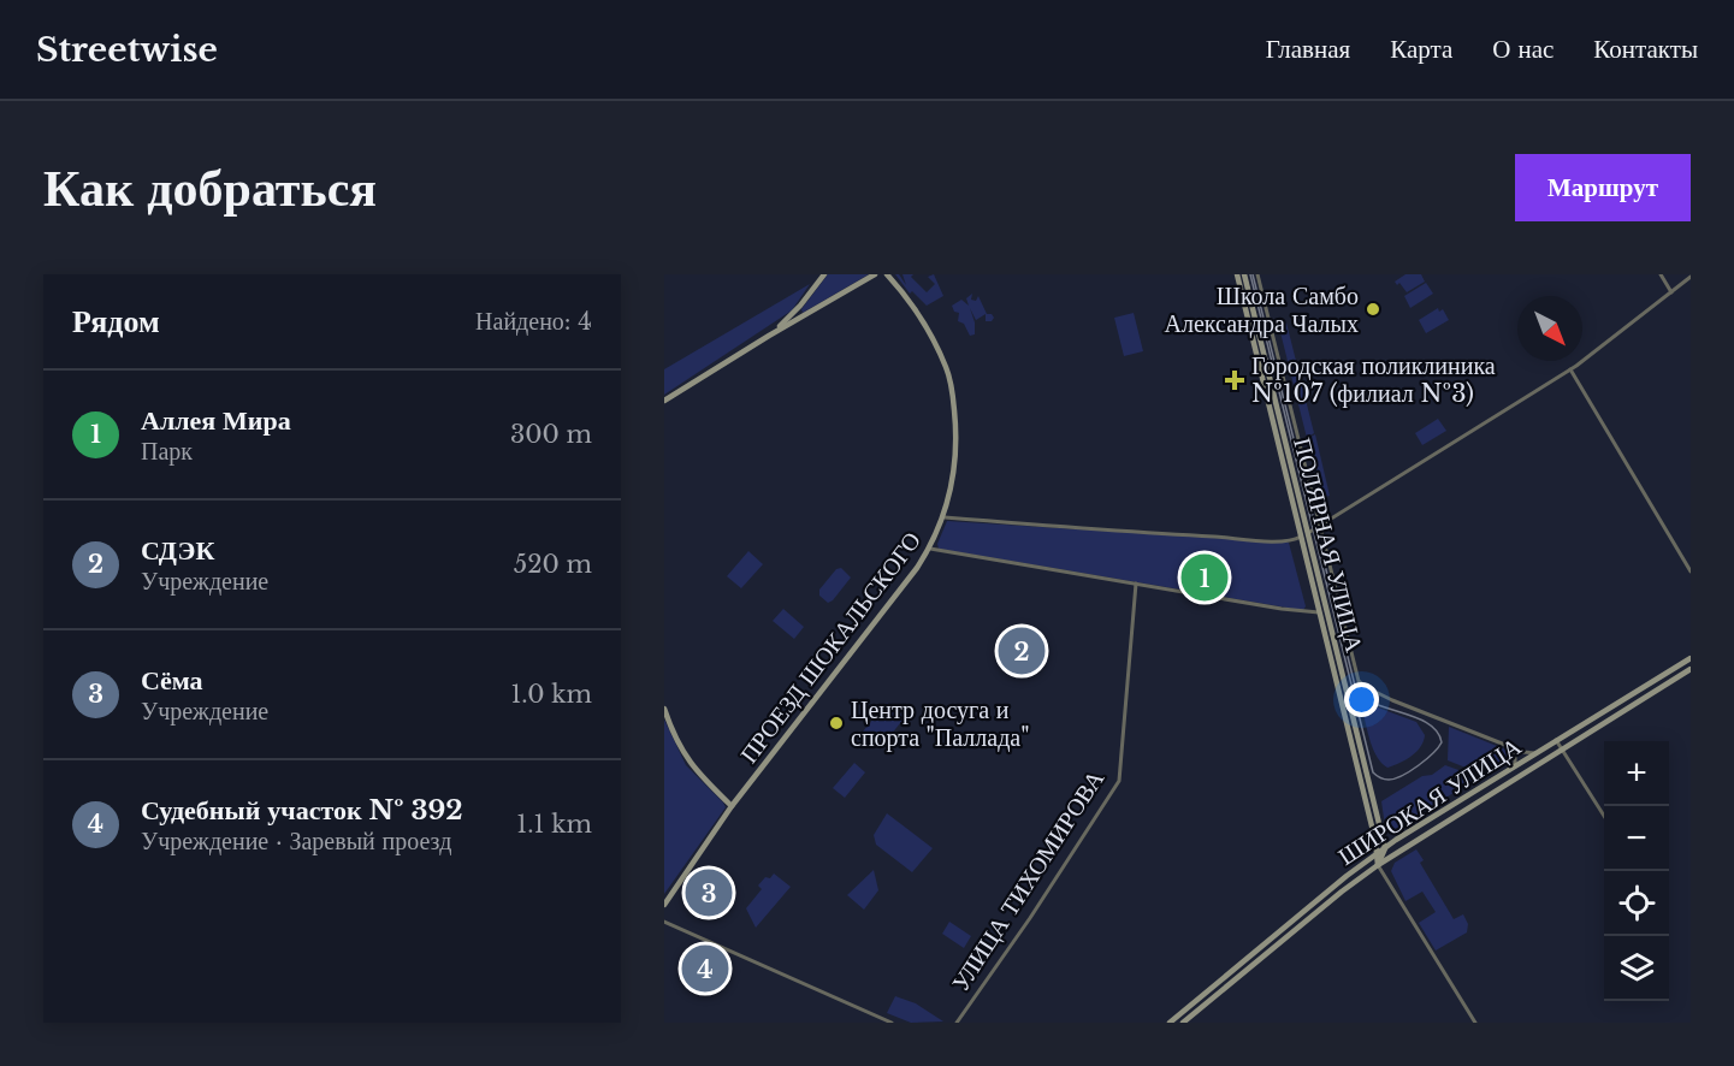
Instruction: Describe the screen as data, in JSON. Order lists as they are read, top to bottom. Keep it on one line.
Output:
{"streets":{"main road":["ПОЛЯРНАЯ УЛИЦА","ПРОЕЗД ШОКАЛЬСКОГО","ШИРОКАЯ УЛИЦА"],"street":["УЛИЦА ТИХОМИРОВА"]},"crossings":[["ПОЛЯРНАЯ УЛИЦА","ШИРОКАЯ УЛИЦА"]],"places":{"other":["Школа Самбо Александра Чалых","Центр досуга и спорта \"Паллада\""],"health":["Городская поликлиника №107 (филиал №3)"]},"north":"bottom right","page":{"header":"Streetwise","nav":["Главная","Карта","О нас","Контакты"],"buttons":"Маршрут","title":"Как добраться","heading":["Рядом","Найдено: 4"],"list":[{"mark":"1","name":"Аллея Мира","note":"Парк","value":"300 m"},{"mark":"2","name":"СДЭК","note":"Учреждение","value":"520 m"},{"mark":"3","name":"Сёма","note":"Учреждение","value":"1.0 km"},{"mark":"4","name":"Судебный участок № 392","note":"Учреждение · Заревый проезд","value":"1.1 km"}],"pins":["1","2","3","4"],"map_buttons":["+","−"]}}
